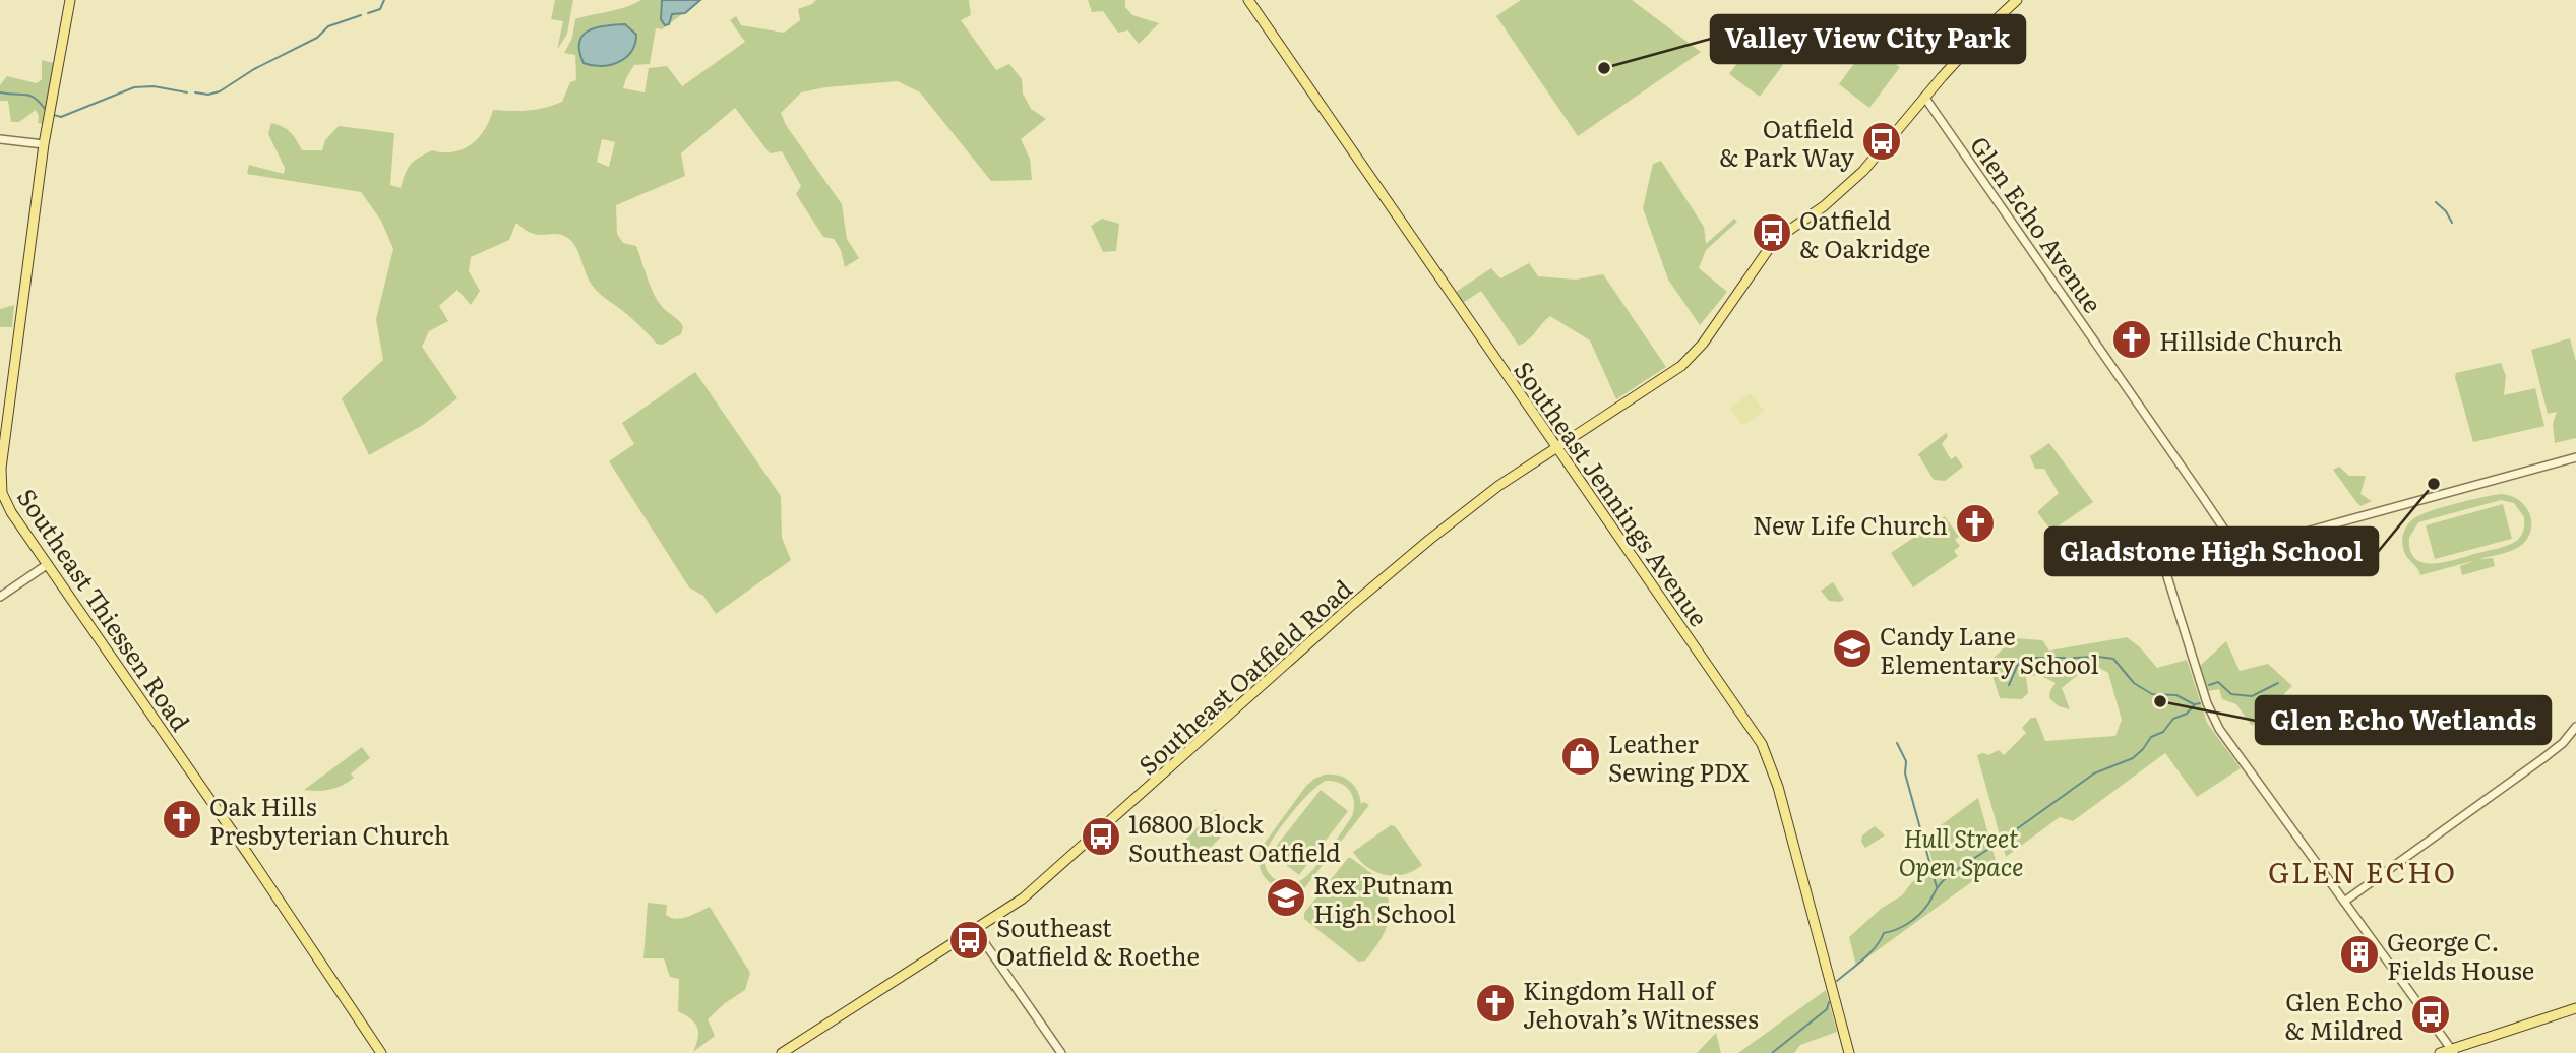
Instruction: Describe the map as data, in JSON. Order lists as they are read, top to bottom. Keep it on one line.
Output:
{"streets":{"main road":["Southeast Jennings Avenue","Southeast Thiessen Road","Southeast Oatfield Road"],"street":["Glen Echo Avenue"]},"crossings":[["Glen Echo Avenue","Southeast Oatfield Road"],["Southeast Jennings Avenue","Southeast Oatfield Road"]],"districts":["GLEN ECHO"],"parks":["Hull Street Open Space"],"places":{"other":["Valley View City Park","Gladstone High School","Glen Echo Wetlands"],"bus stop":["Oatfield & Park Way","Oatfield & Oakridge","16800 Block Southeast Oatfield","Southeast Oatfield & Roethe","Glen Echo & Mildred"],"church":["Hillside Church","New Life Church","Oak Hills Presbyterian Church","Kingdom Hall of Jehovah’s Witnesses"],"school or university":["Candy Lane Elementary School","Rex Putnam High School"],"shop":["Leather Sewing PDX"],"building":["George C. Fields House"]}}
